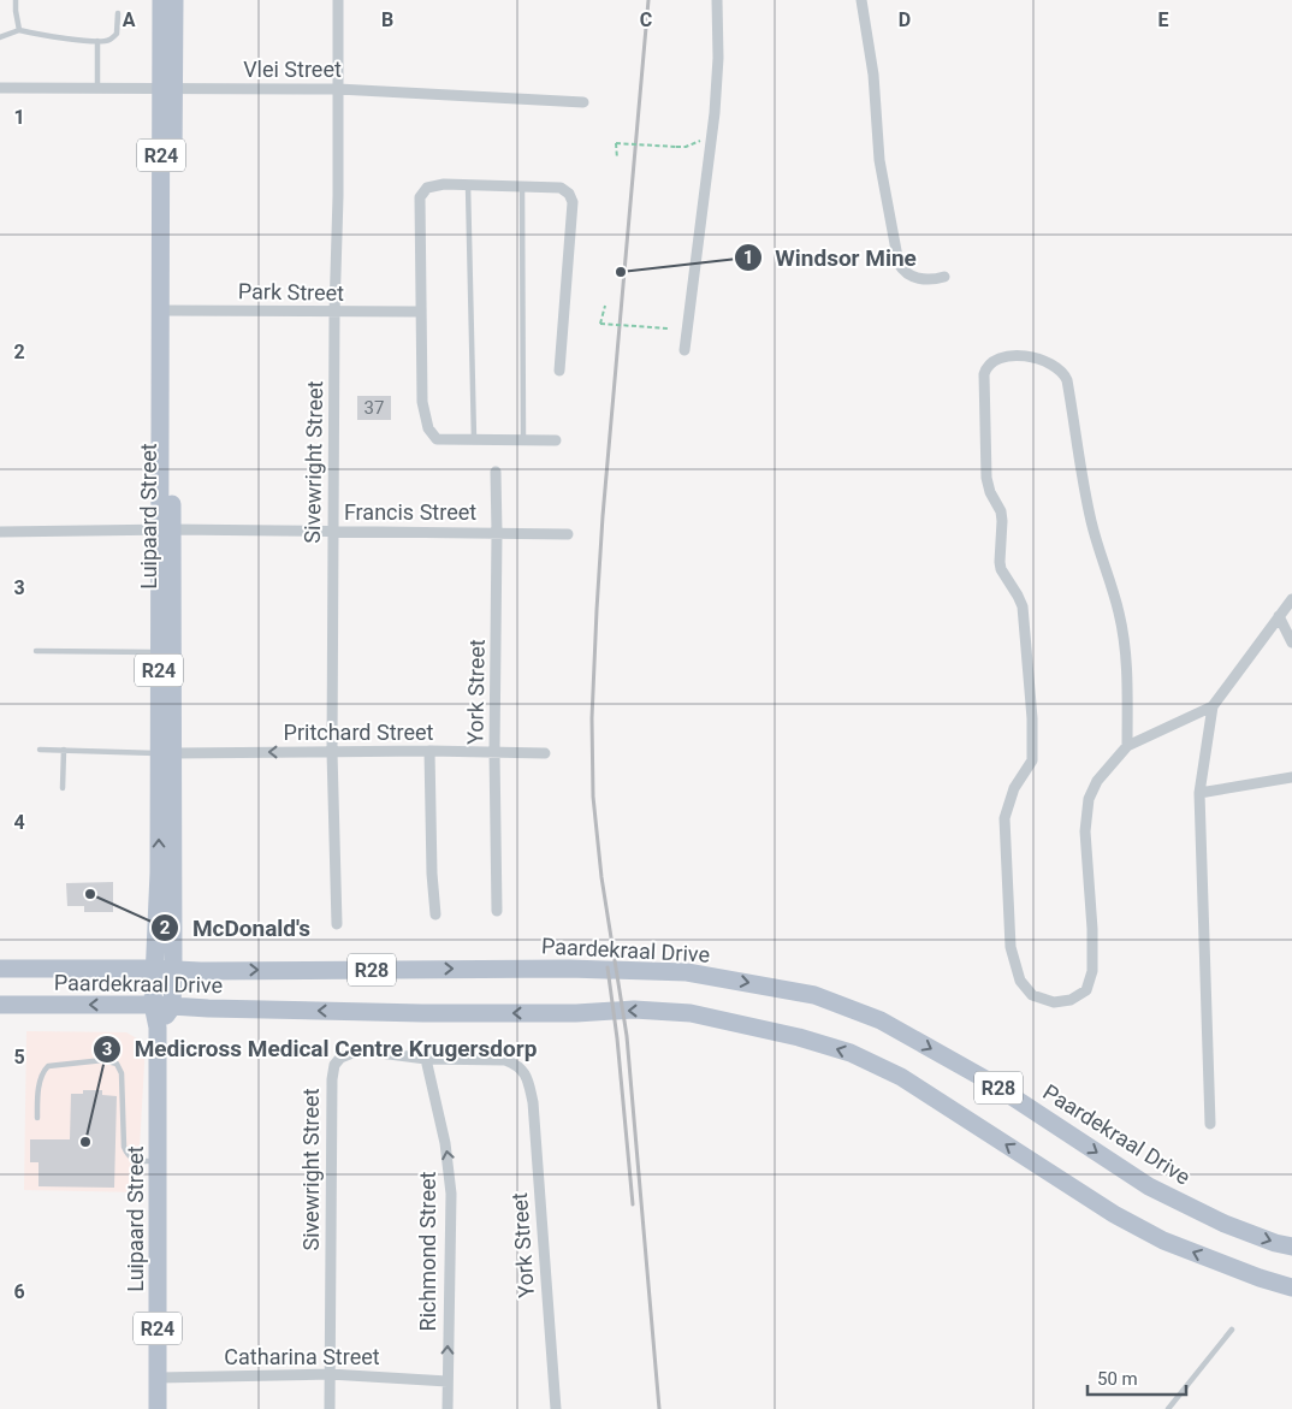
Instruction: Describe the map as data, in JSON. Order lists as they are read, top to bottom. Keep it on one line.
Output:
{"streets":{"main road":["R24","Luipaard Street","Paardekraal Drive","R28"],"street":["Vlei Street","Park Street","Sivewright Street","Francis Street","York Street","Pritchard Street","Richmond Street","Catharina Street"]},"crossings":[["Vlei Street","Sivewright Street"],["Vlei Street","Luipaard Street"],["Park Street","Sivewright Street"],["Park Street","Luipaard Street"],["Sivewright Street","Francis Street"],["Sivewright Street","York Street"],["Sivewright Street","Pritchard Street"],["Sivewright Street","Richmond Street"],["Sivewright Street","Catharina Street"],["Francis Street","Luipaard Street"],["Francis Street","York Street"],["Luipaard Street","Pritchard Street"],["Luipaard Street","Paardekraal Drive"],["Luipaard Street","Catharina Street"],["York Street","Pritchard Street"],["Richmond Street","Catharina Street"]],"one_way":["Pritchard Street","Richmond Street"],"places":["Windsor Mine","McDonald's","Medicross Medical Centre Krugersdorp"],"house_numbers":["37"],"scale_bar":"50 m","grid":{"columns":["A","B","C","D","E"],"rows":["1","2","3","4","5","6"]}}
